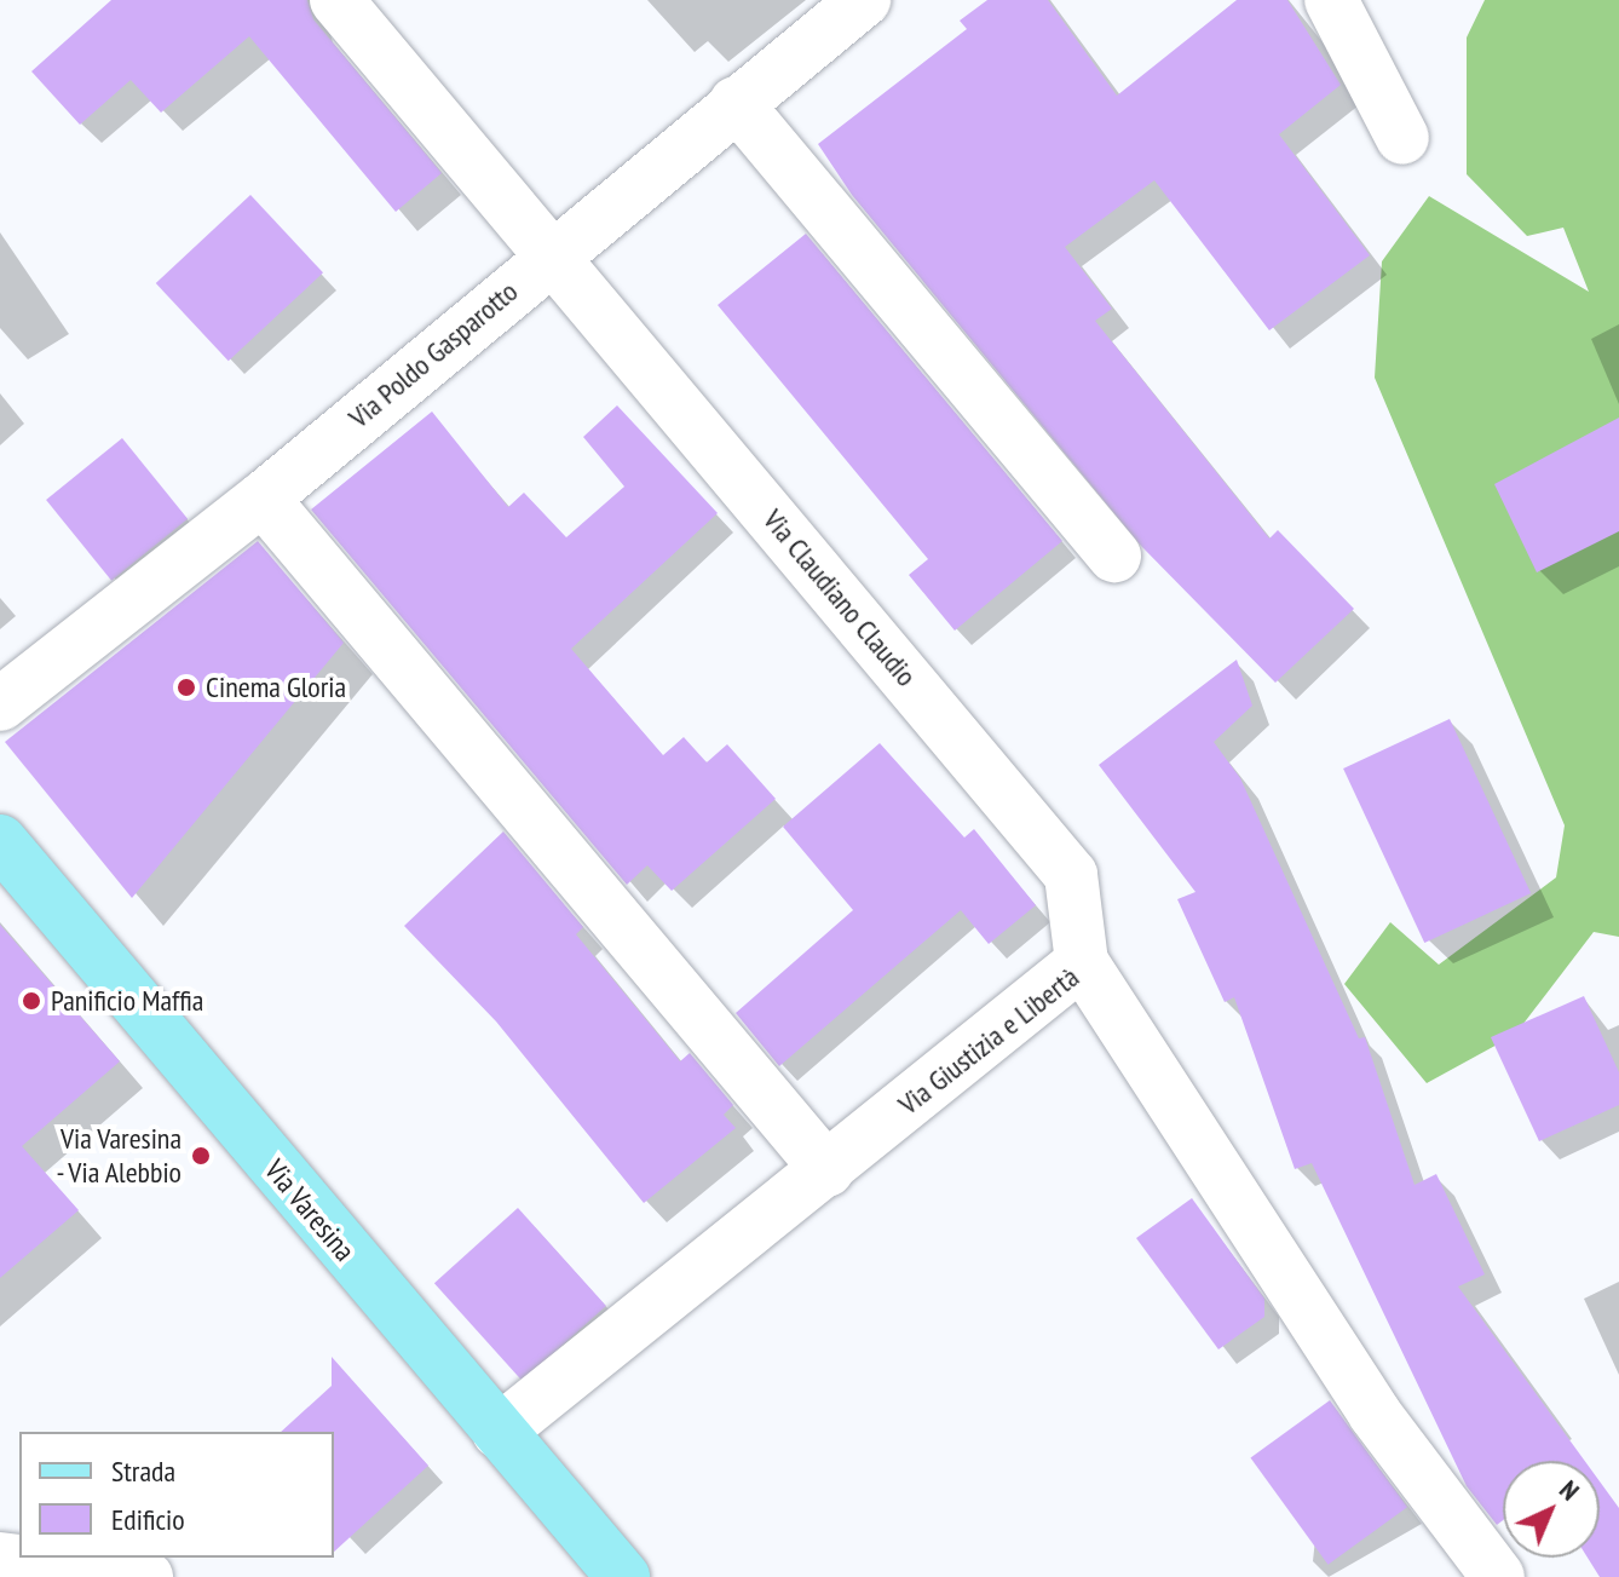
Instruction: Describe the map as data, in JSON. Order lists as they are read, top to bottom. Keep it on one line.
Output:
{"streets":{"main road":["Via Varesina"],"street":["Via Poldo Gasparotto","Via Claudiano Claudio","Via Giustizia e Libertà"]},"crossings":[["Via Poldo Gasparotto","Via Claudiano Claudio"],["Via Claudiano Claudio","Via Giustizia e Libertà"],["Via Giustizia e Libertà","Via Varesina"]],"places":["Cinema Gloria","Panificio Maffia","Via Varesina - Via Alebbio"],"legend":["Strada","Edificio"],"north":"top right"}
